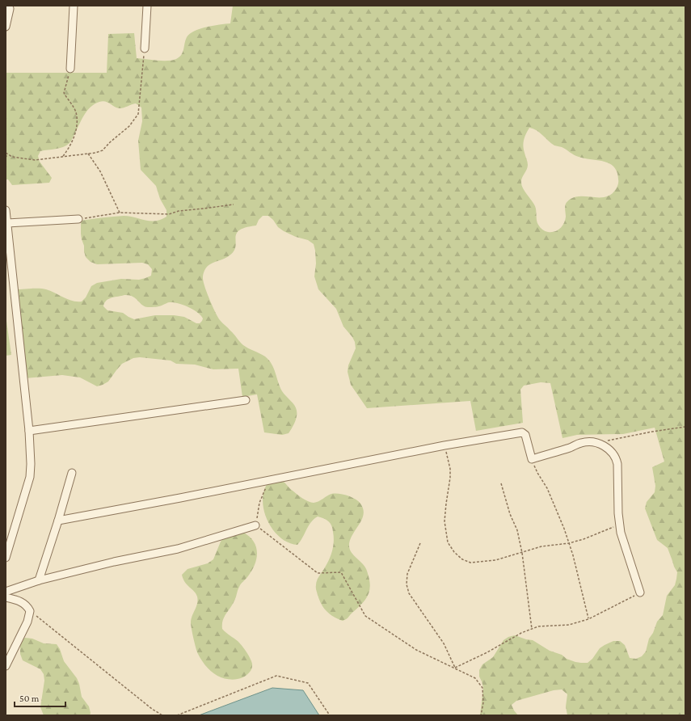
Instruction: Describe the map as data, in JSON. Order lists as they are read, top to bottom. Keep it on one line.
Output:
{"scale_bar":"50 m"}
